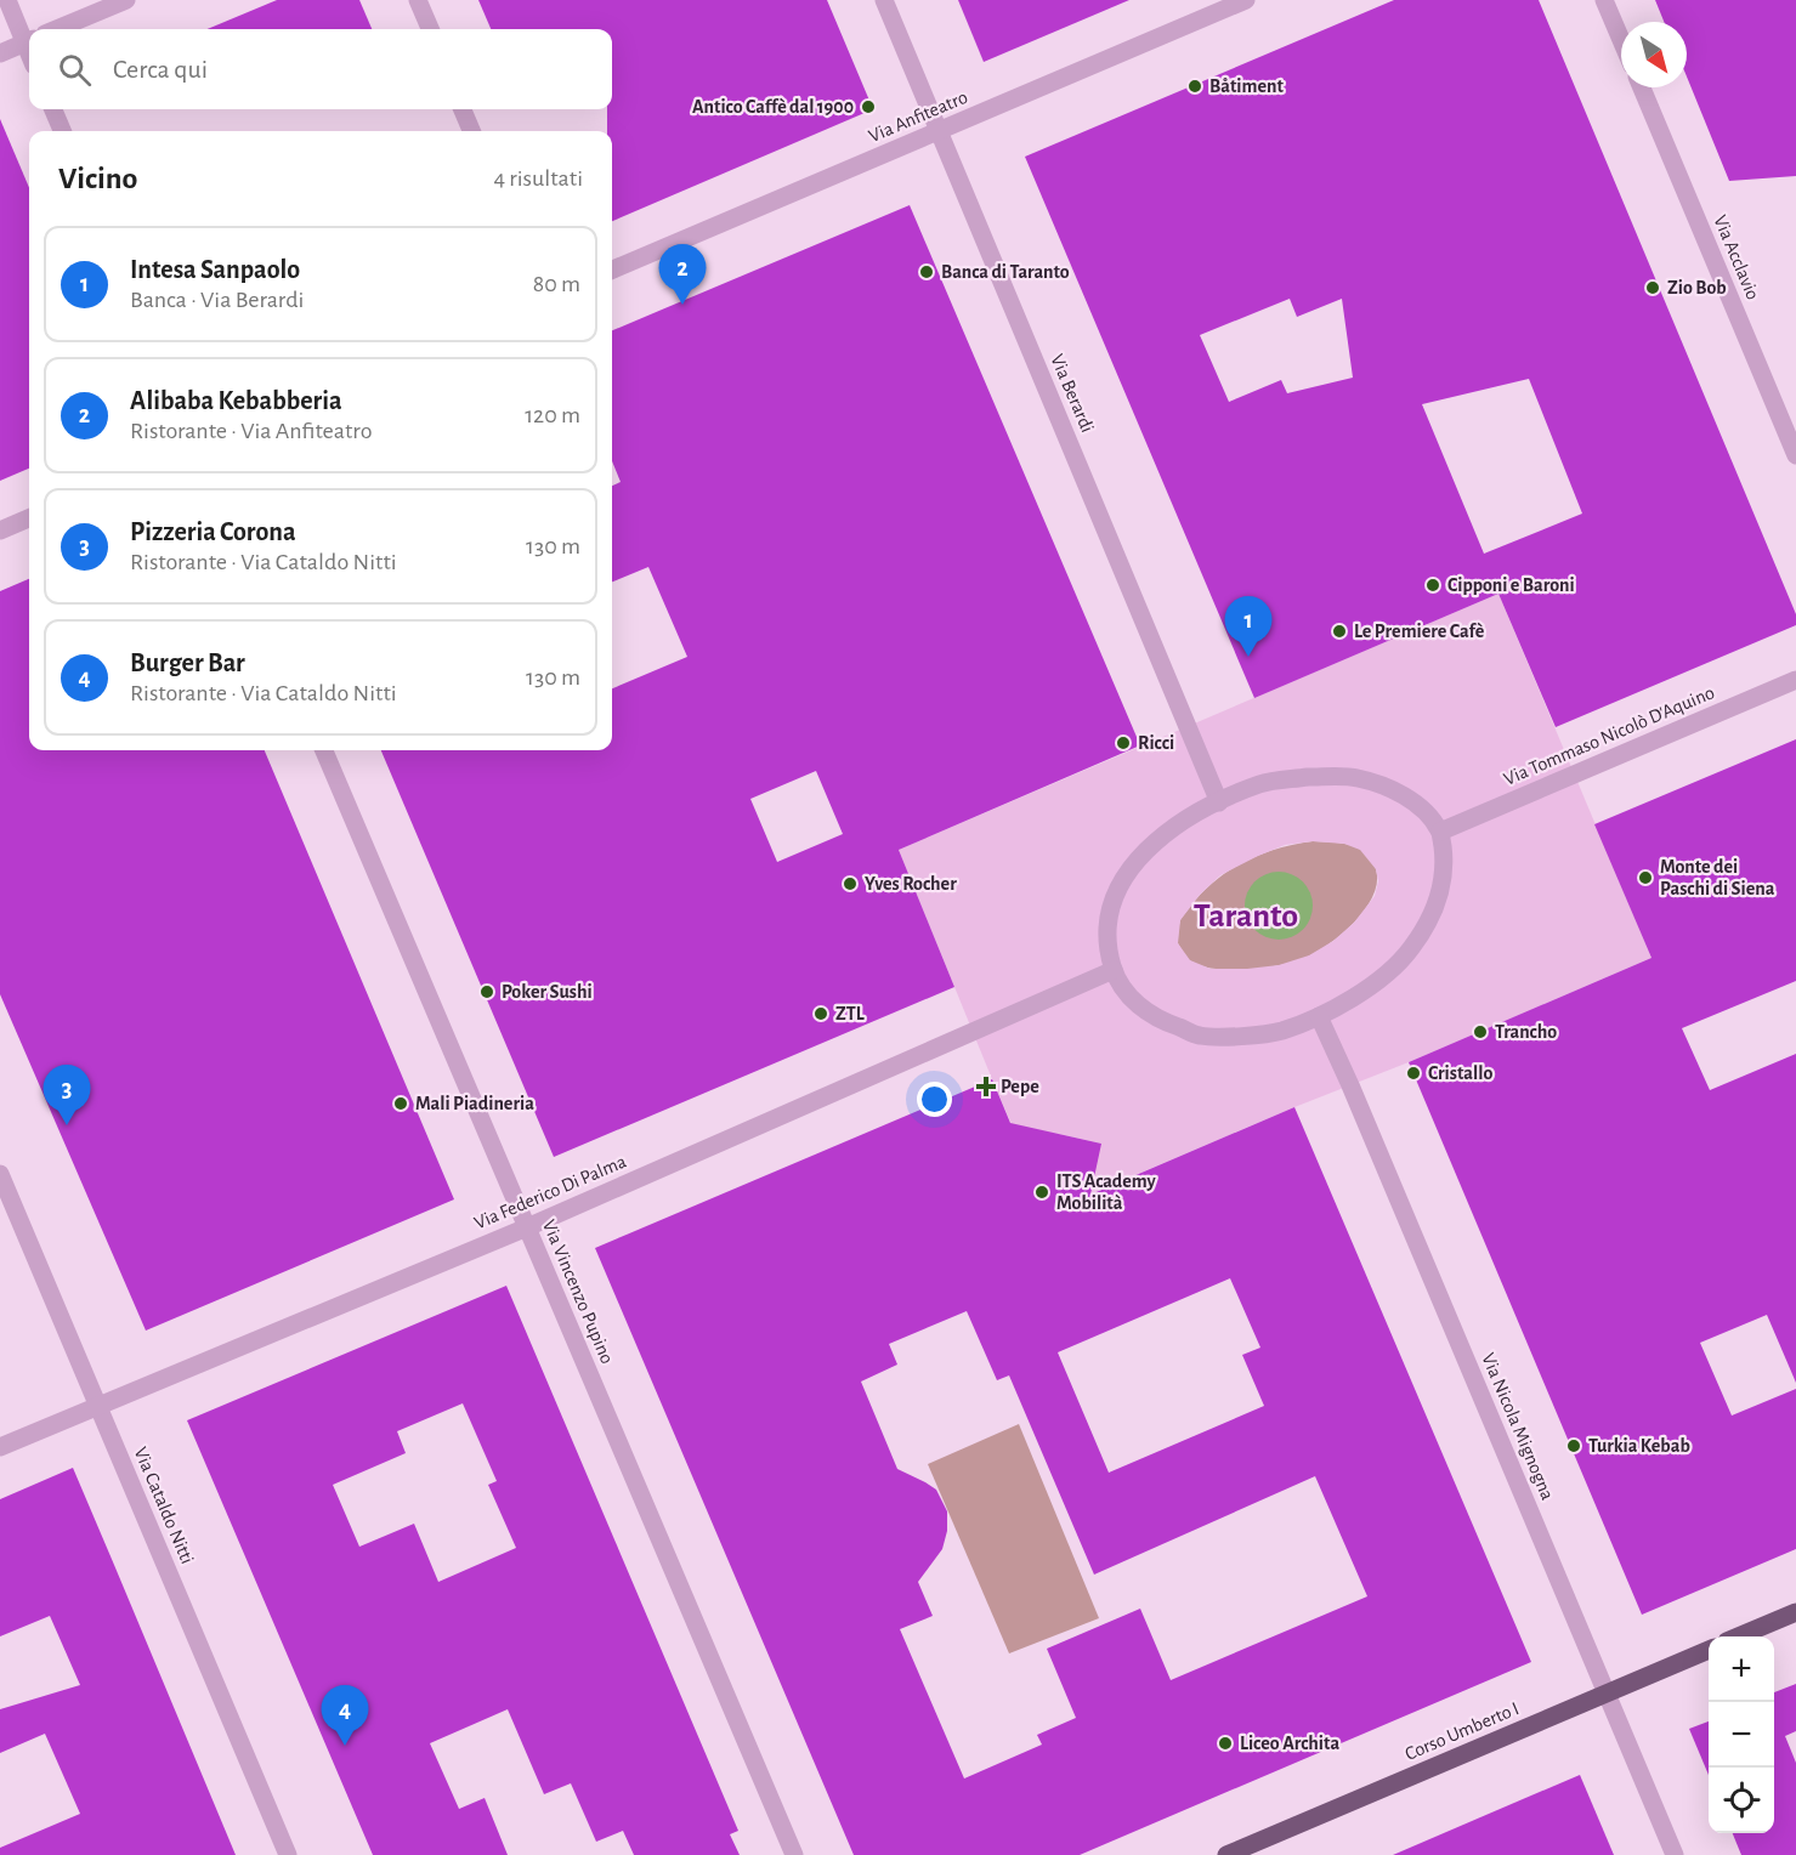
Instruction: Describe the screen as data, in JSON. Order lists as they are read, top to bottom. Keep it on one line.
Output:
{"streets":{"main road":["Corso Umberto I"],"street":["Via Anfiteatro","Via Acclavio","Via Berardi","Via Tommaso Nicolò D'Aquino","Via Federico Di Palma","Via Vincenzo Pupino","Via Nicola Mignogna","Via Cataldo Nitti"]},"crossings":[["Via Anfiteatro","Via Berardi"],["Via Federico Di Palma","Via Vincenzo Pupino"],["Via Federico Di Palma","Via Cataldo Nitti"],["Via Nicola Mignogna","Corso Umberto I"]],"districts":["Taranto"],"places":{"other":["Båtiment","Antico Caffè dal 1900","Banca di Taranto","Zio Bob","Cipponi e Baroni","Le Premiere Cafè","Ricci","Monte dei Paschi di Siena","Yves Rocher","Poker Sushi","ZTL","Trancho","Cristallo","Mali Piadineria","ITS Academy Mobilità","Turkia Kebab","Liceo Archita"],"health":["Pepe"]},"north":"bottom right","page":{"search":"Cerca qui","heading":["Vicino","4 risultati"],"list":[{"mark":"1","name":"Intesa Sanpaolo","note":"Banca · Via Berardi","value":"80 m"},{"mark":"2","name":"Alibaba Kebabberia","note":"Ristorante · Via Anfiteatro","value":"120 m"},{"mark":"3","name":"Pizzeria Corona","note":"Ristorante · Via Cataldo Nitti","value":"130 m"},{"mark":"4","name":"Burger Bar","note":"Ristorante · Via Cataldo Nitti","value":"130 m"}],"pins":["2","1","3","4"],"map_buttons":["+","−"]}}
